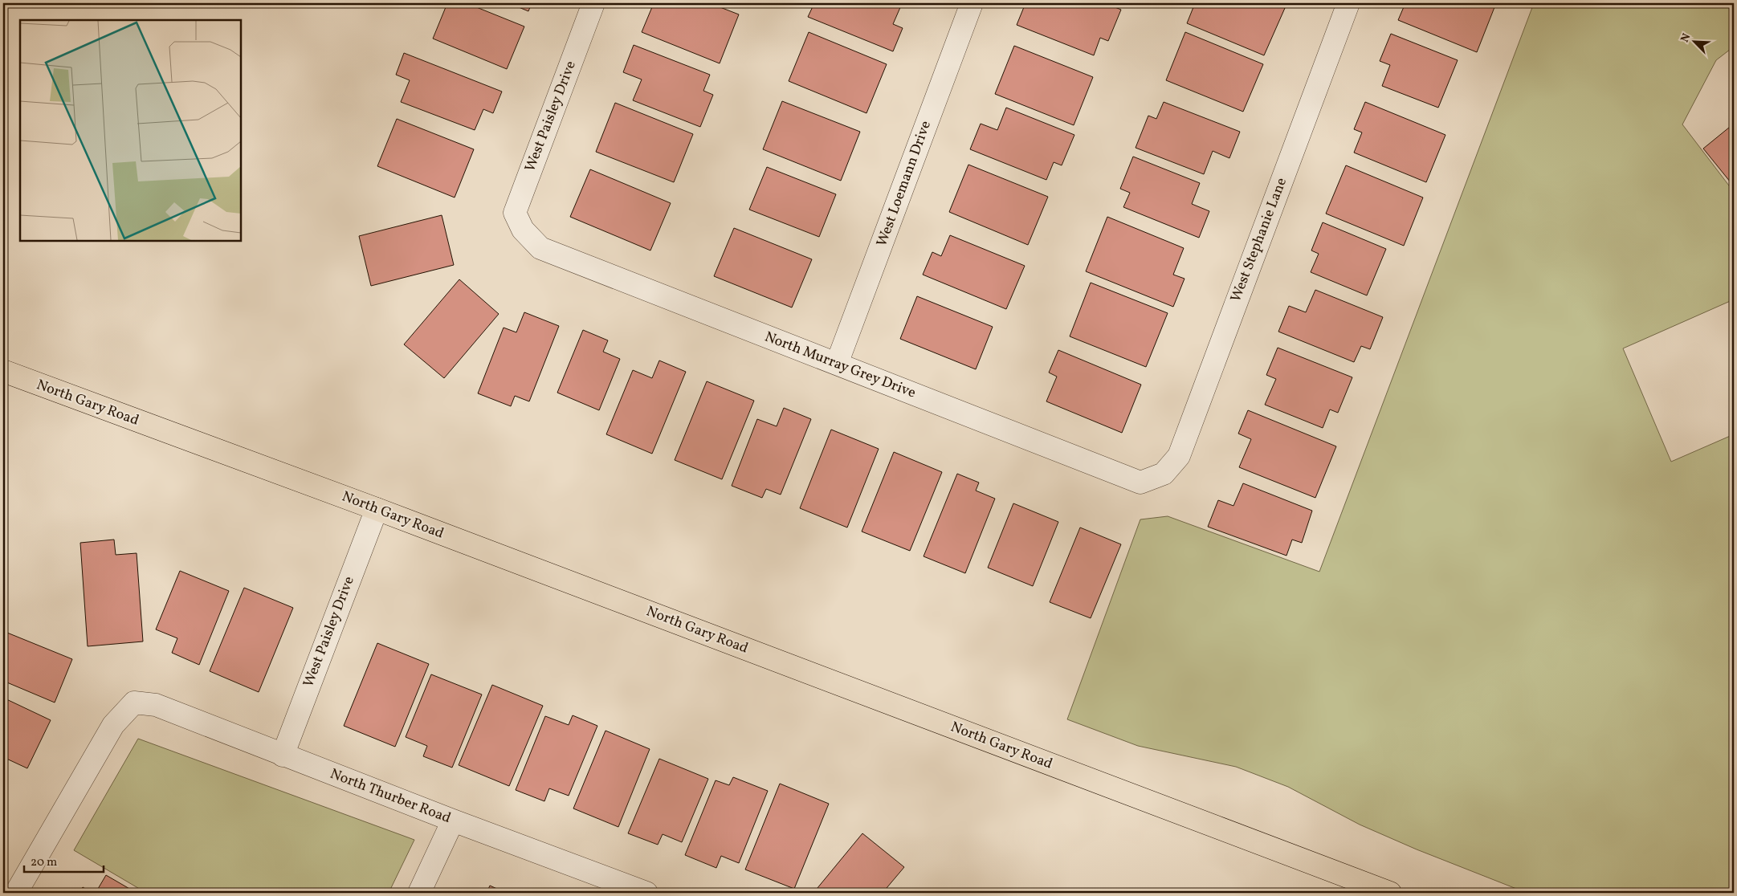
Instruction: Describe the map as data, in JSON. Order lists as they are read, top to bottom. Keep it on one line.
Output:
{"streets":{"main road":["North Gary Road"],"street":["West Paisley Drive","West Loemann Drive","West Stephanie Lane","North Murray Grey Drive","North Thurber Road"]},"crossings":[["West Paisley Drive","North Murray Grey Drive"],["West Paisley Drive","North Gary Road"],["West Paisley Drive","North Thurber Road"],["West Loemann Drive","North Murray Grey Drive"],["West Stephanie Lane","North Murray Grey Drive"]],"scale_bar":"20 m","north":"top left"}
